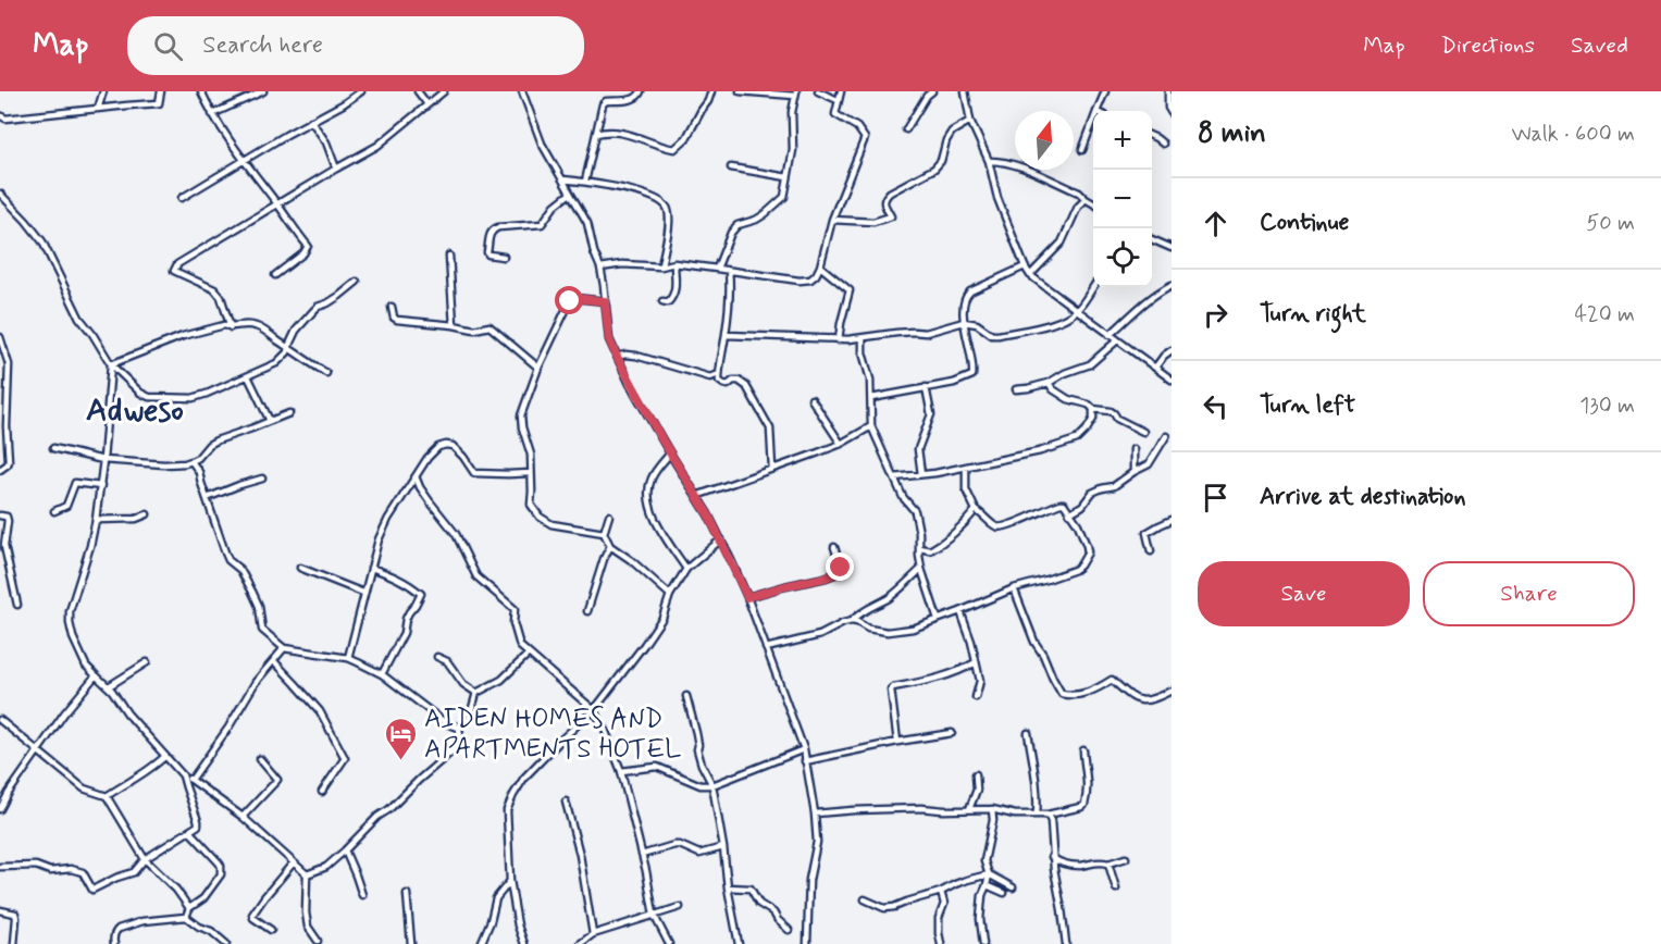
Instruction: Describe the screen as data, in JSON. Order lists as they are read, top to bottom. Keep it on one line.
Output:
{"districts":["Adweso"],"places":{"hotel":["AIDEN HOMES AND APARTMENTS HOTEL"]},"north":"top","page":{"header":"Map","search":"Search here","nav":["Map","Directions","Saved"],"heading":["8 min","Walk · 600 m"],"map_buttons":["+","−"],"list":[["Continue","50 m"],["Turn right","420 m"],["Turn left","130 m"],"Arrive at destination"],"buttons":["Save","Share"]}}
